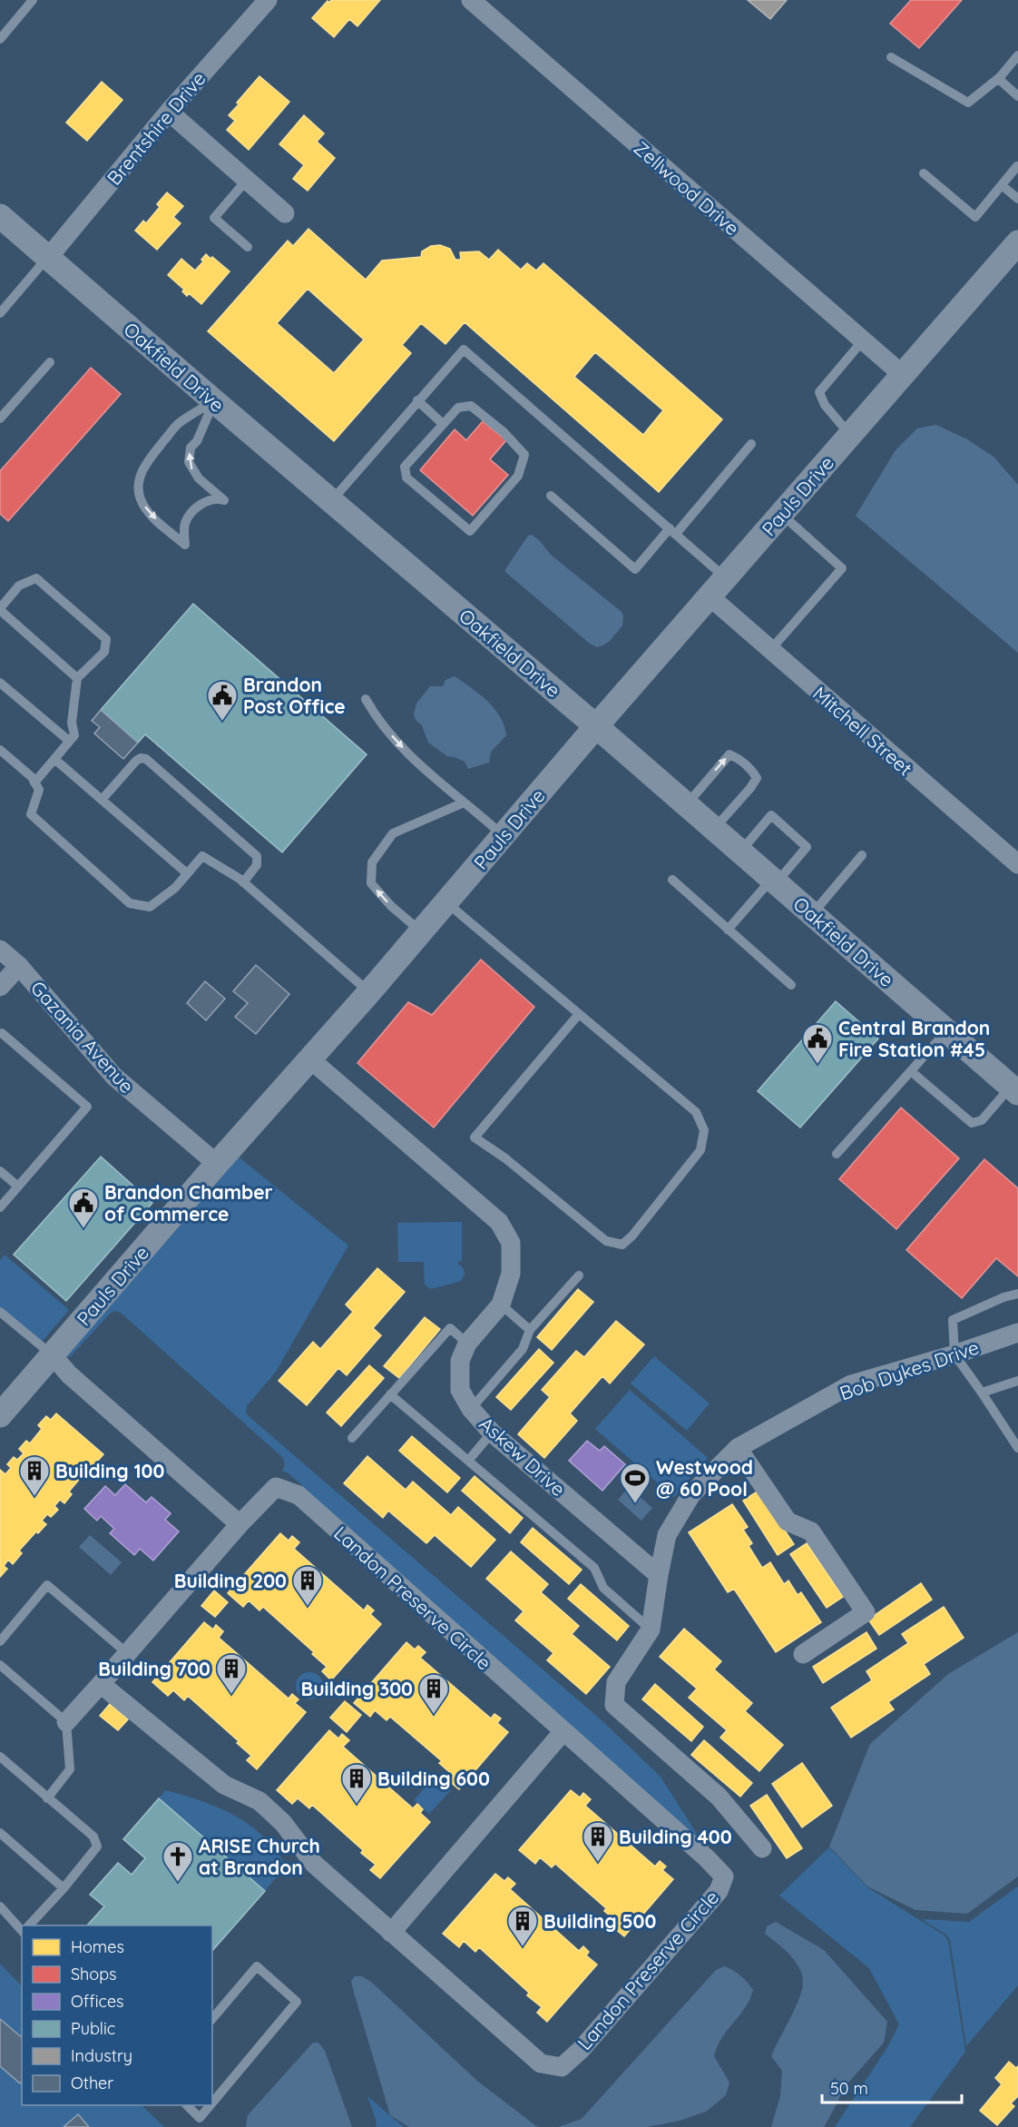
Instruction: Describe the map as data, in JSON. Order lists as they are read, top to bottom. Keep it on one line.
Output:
{"streets":{"street":["Brentshire Drive","Zellwood Drive","Oakfield Drive","Pauls Drive","Mitchell Street","Gazania Avenue","Bob Dykes Drive","Askew Drive","Landon Preserve Circle"]},"crossings":[["Brentshire Drive","Oakfield Drive"],["Zellwood Drive","Pauls Drive"],["Oakfield Drive","Pauls Drive"],["Pauls Drive","Mitchell Street"],["Pauls Drive","Gazania Avenue"],["Pauls Drive","Askew Drive"],["Bob Dykes Drive","Askew Drive"]],"places":{"public building":["Brandon Post Office","Central Brandon Fire Station #45","Brandon Chamber of Commerce"],"building":["Building 100","Building 200","Building 700","Building 300","Building 600","Building 400","Building 500"],"sports":["Westwood @ 60 Pool"],"church":["ARISE Church at Brandon"]},"legend":["Homes","Shops","Offices","Public","Industry","Other"],"scale_bar":"50 m"}
